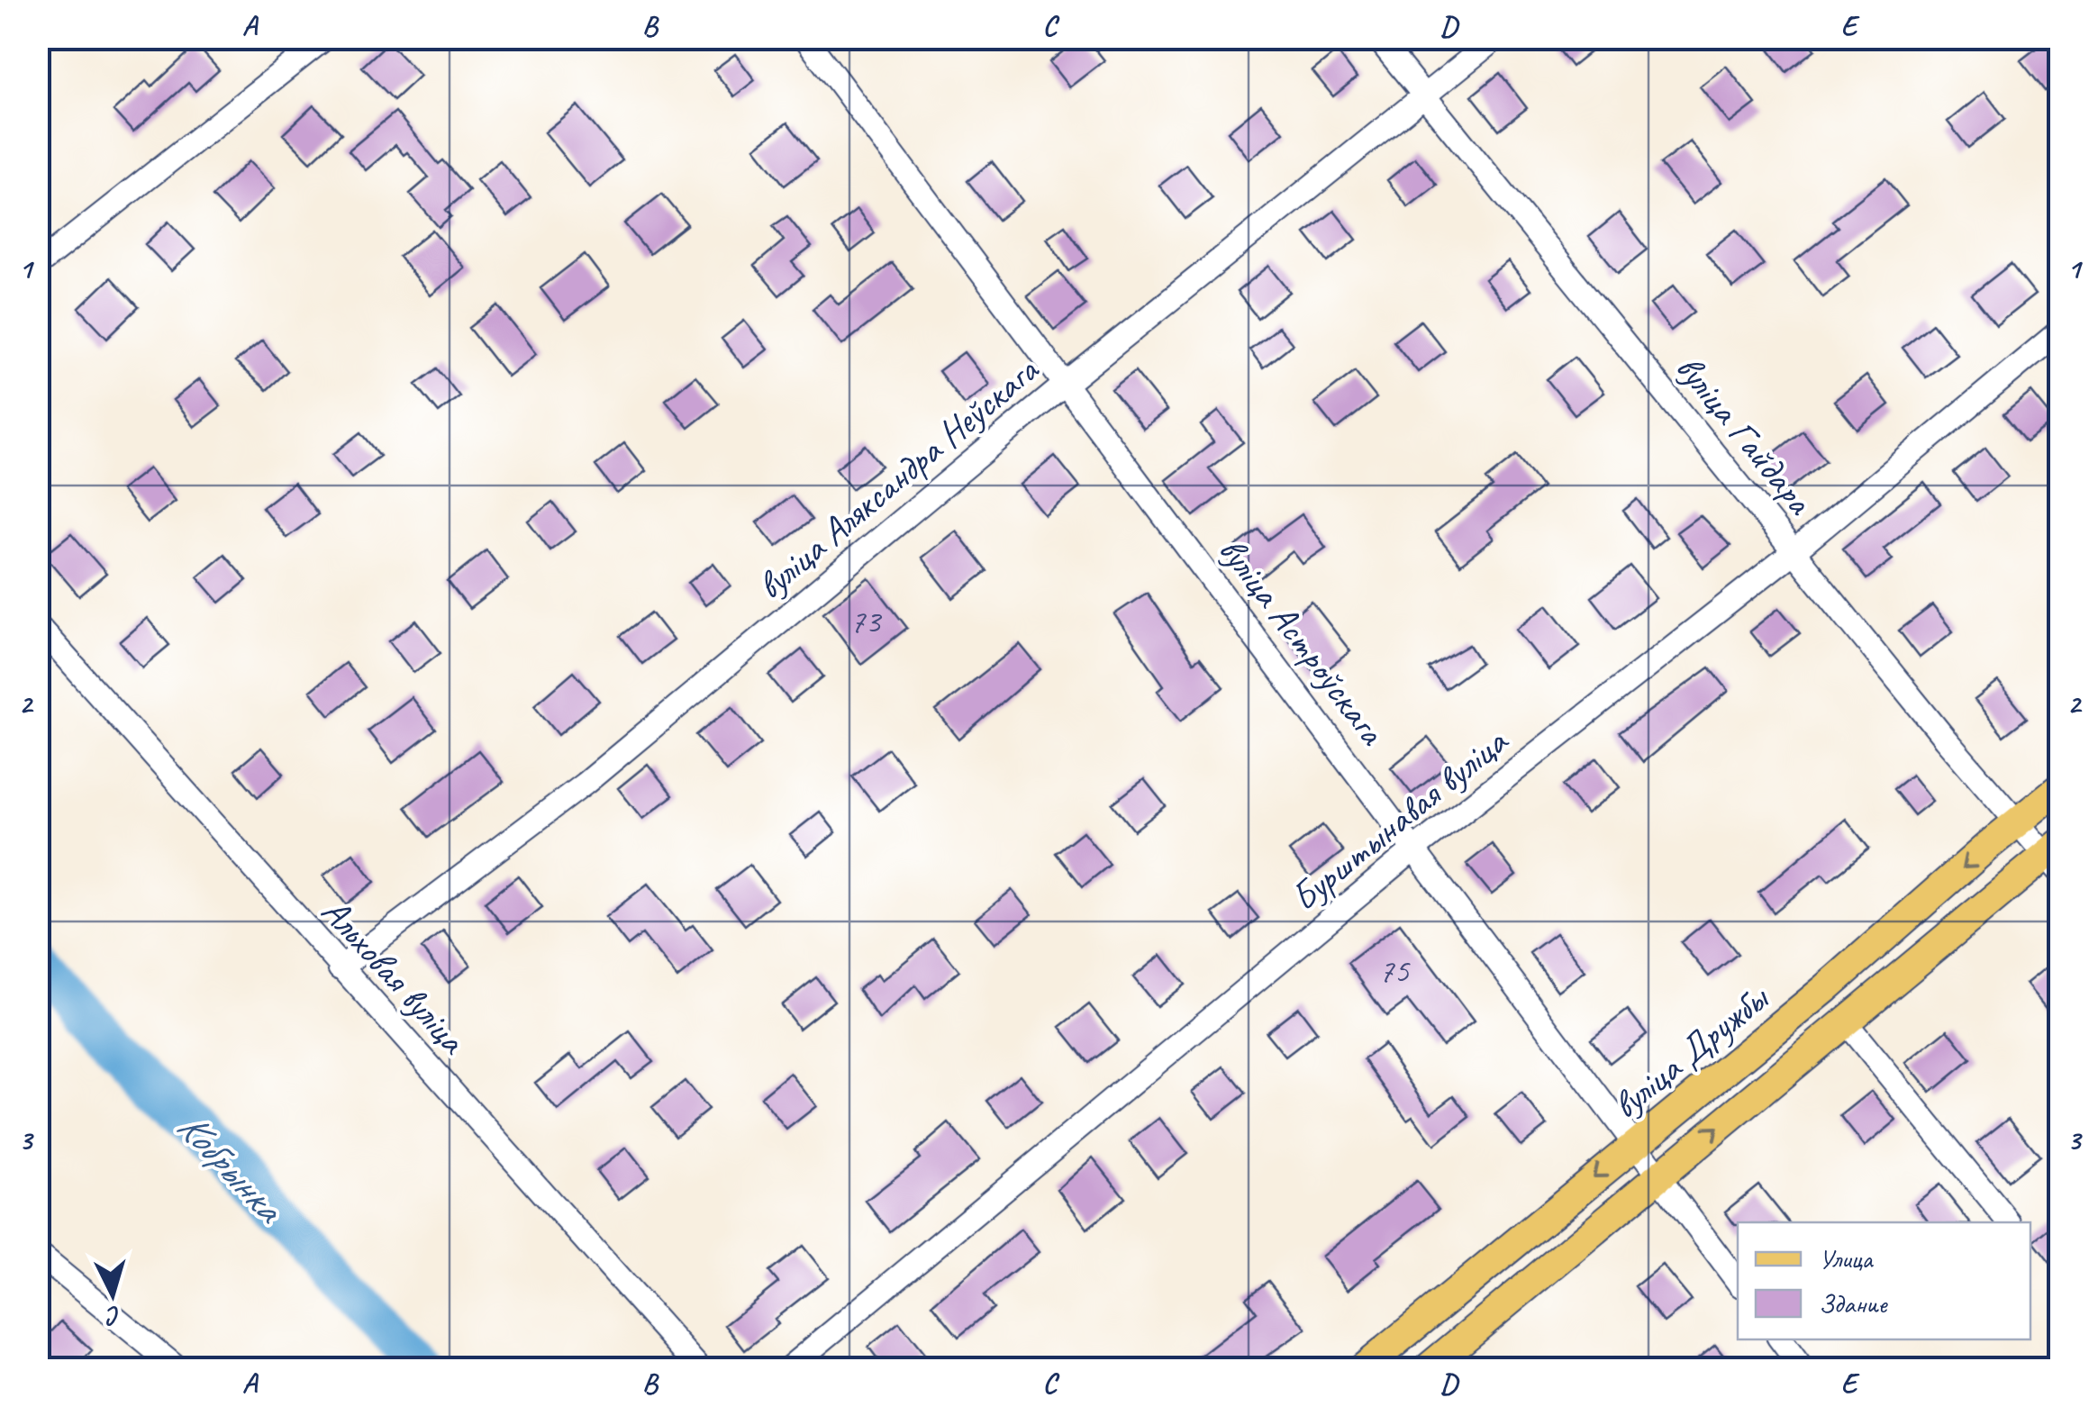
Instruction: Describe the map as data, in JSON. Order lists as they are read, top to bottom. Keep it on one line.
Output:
{"streets":{"main road":["вуліца Дружбы"],"street":["вуліца Гайдара","вуліца Аляксандра Неўскага","вуліца Астроўскага","Бурштынавая вуліца","Альховая вуліца"]},"crossings":[["вуліца Гайдара","вуліца Аляксандра Неўскага"],["вуліца Гайдара","Бурштынавая вуліца"],["вуліца Гайдара","вуліца Дружбы"],["вуліца Аляксандра Неўскага","вуліца Астроўскага"],["вуліца Аляксандра Неўскага","Альховая вуліца"],["вуліца Астроўскага","Бурштынавая вуліца"],["вуліца Астроўскага","вуліца Дружбы"]],"water":["Кобрынка"],"house_numbers":["73","75"],"legend":["Улица","Здание"],"north":"bottom","grid":{"columns":["A","B","C","D","E"],"rows":["1","2","3"]}}
